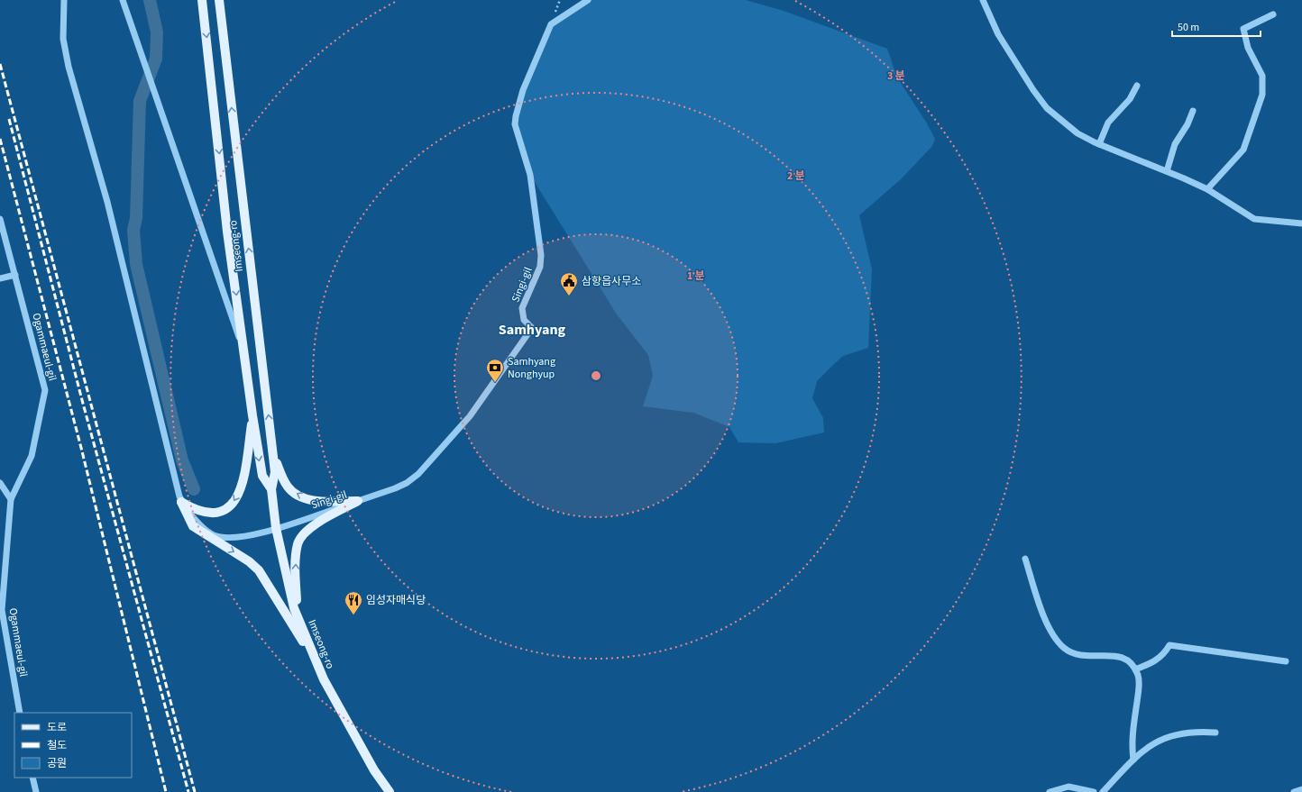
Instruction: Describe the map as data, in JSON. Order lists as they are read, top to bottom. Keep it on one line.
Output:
{"streets":{"main road":["Imseong-ro"],"street":["Singi-gil","Ogammaeul-gil"]},"crossings":[["Imseong-ro","Singi-gil"]],"districts":["Samhyang"],"places":{"public building":["삼향읍사무소"],"bank":["Samhyang Nonghyup"],"restaurant":["임성자매식당"]},"legend":["도로","철도","공원"],"scale_bar":"50 m","rings":["3 분","2 분","1 분"]}
